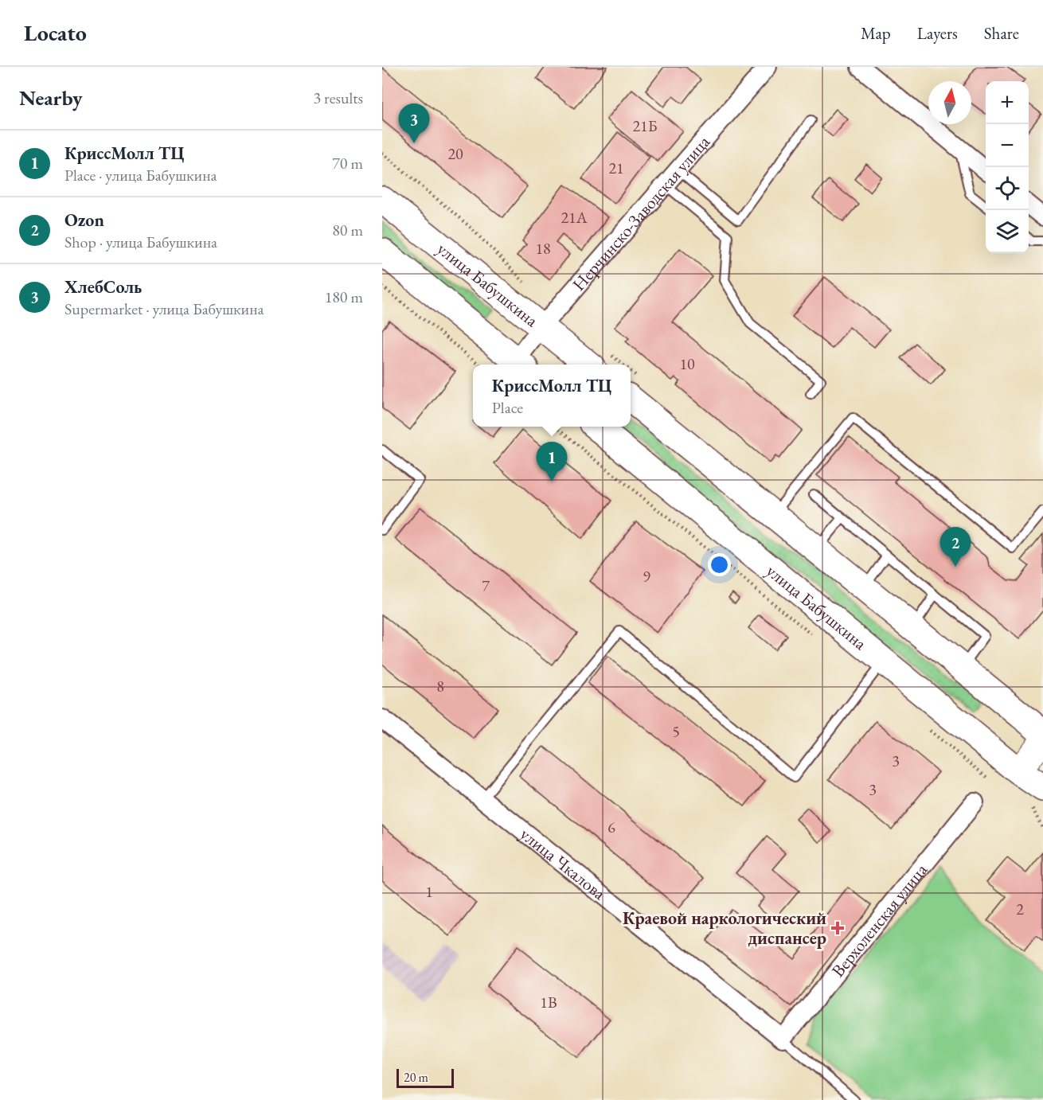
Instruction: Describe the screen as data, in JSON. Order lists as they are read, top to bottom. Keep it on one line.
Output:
{"streets":{"main road":["улица Бабушкина"],"street":["Нерчинско-Заводская улица","улица Чкалова","Верхоленская улица"]},"crossings":[["Нерчинско-Заводская улица","улица Бабушкина"],["улица Чкалова","Верхоленская улица"]],"places":{"health":["Краевой наркологический диспансер"]},"house_numbers":["21Б","20","21","21А","18","10","9","7","8","5","3","3","6","1","2","1В"],"scale_bar":"20 m","north":"top","page":{"header":"Locato","nav":["Map","Layers","Share"],"heading":["Nearby","3 results"],"map_buttons":["+","−"],"pins":["3","1","2"],"list":[{"mark":"1","name":"КриссМолл ТЦ","note":"Place · улица Бабушкина","value":"70 m"},{"mark":"2","name":"Ozon","note":"Shop · улица Бабушкина","value":"80 m"},{"mark":"3","name":"ХлебСоль","note":"Supermarket · улица Бабушкина","value":"180 m"}],"popup":["КриссМолл ТЦ","Place"],"scale":"20 m"}}
